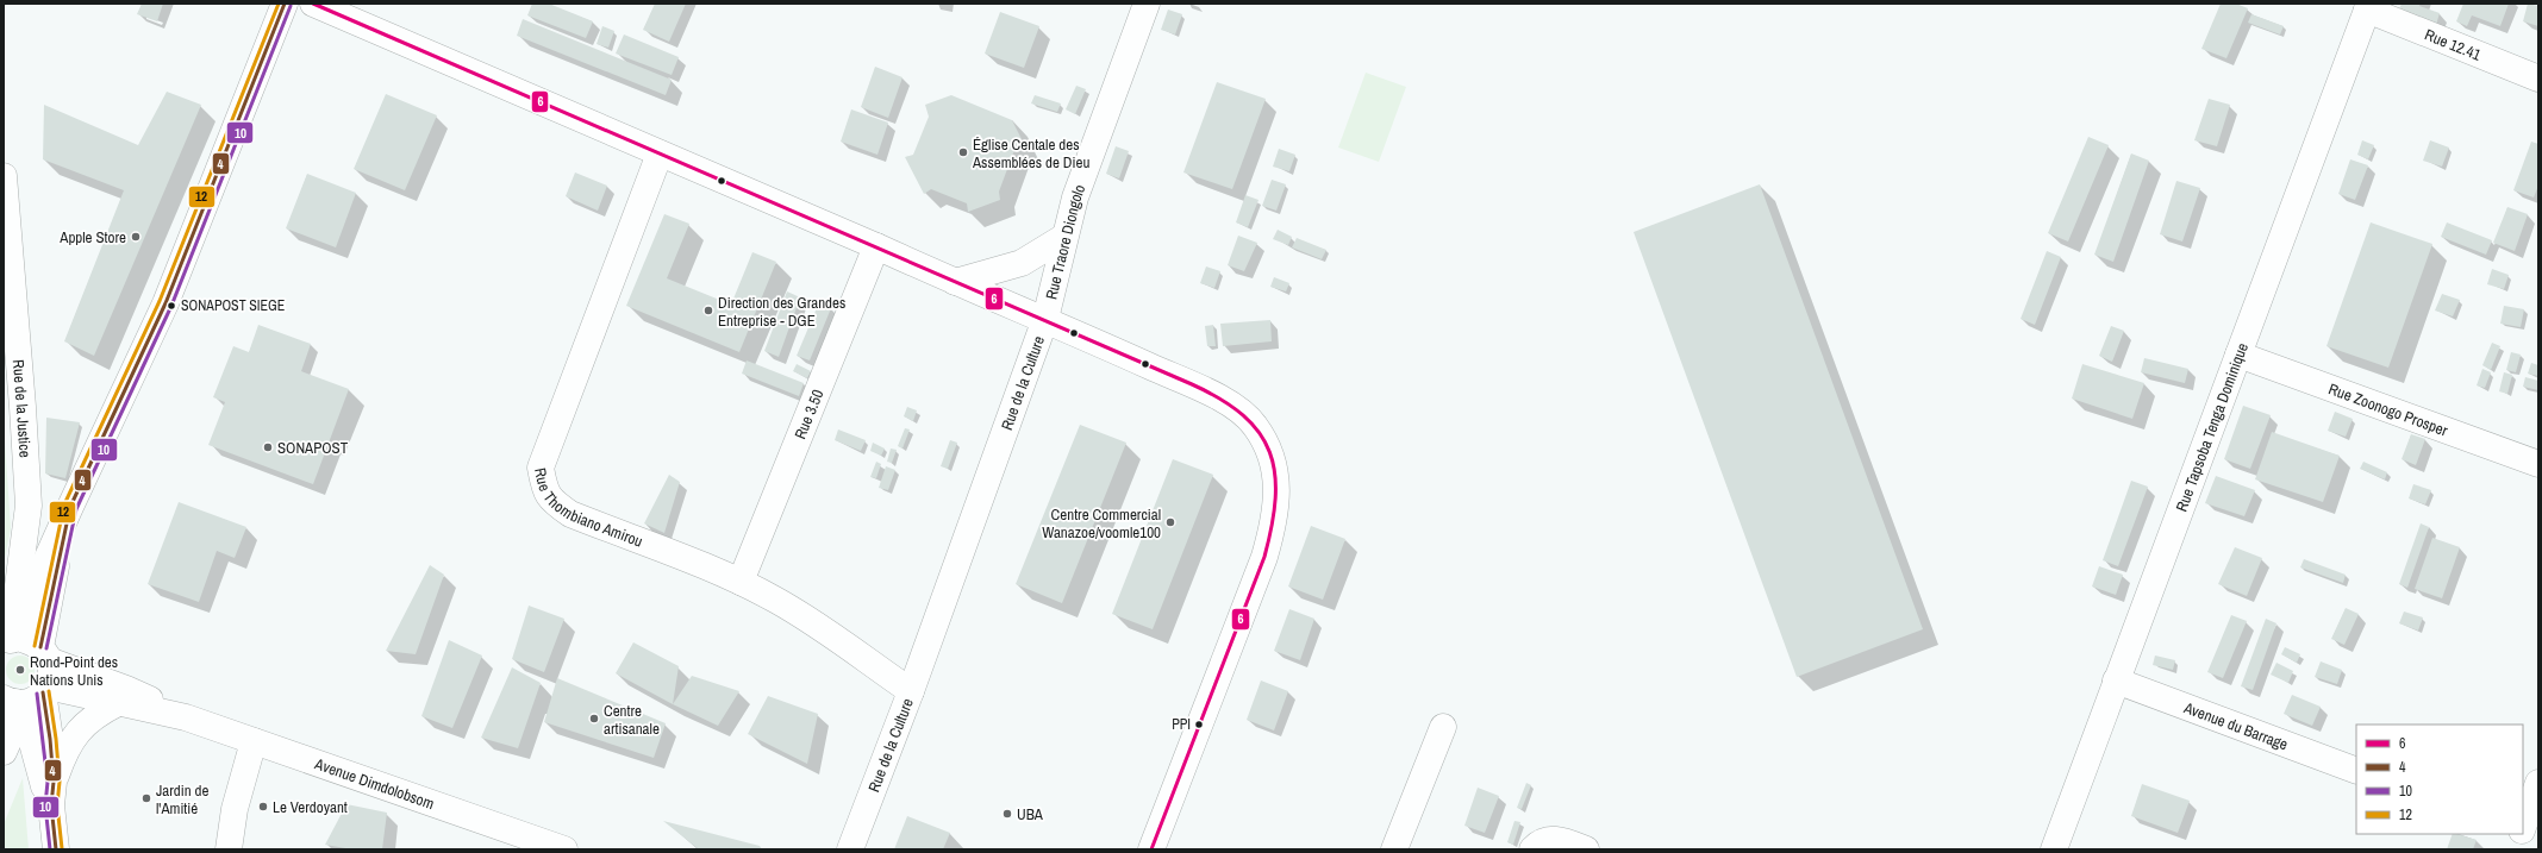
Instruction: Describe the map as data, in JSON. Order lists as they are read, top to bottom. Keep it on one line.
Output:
{"streets":{"main road":["Rue 12.41","Rue Traore Diongolo","Rue de la Culture","Rue de la Justice","Rue Zoonogo Prosper","Rue 3.50","Rue Tapsoba Tenga Dominique","Rue Thombiano Amirou","Avenue du Barrage","Avenue Dimdolobsom"]},"crossings":[["Rue 12.41","Rue Tapsoba Tenga Dominique"],["Rue Traore Diongolo","Rue de la Culture"],["Rue de la Culture","Rue Thombiano Amirou"],["Rue Zoonogo Prosper","Rue Tapsoba Tenga Dominique"],["Rue 3.50","Rue Thombiano Amirou"],["Rue Tapsoba Tenga Dominique","Avenue du Barrage"]],"places":["Église Centale des Assemblées de Dieu","Apple Store","SONAPOST SIEGE","Direction des Grandes Entreprise - DGE","SONAPOST","Centre Commercial Wanazoe/voomle100","Rond-Point des Nations Unis","Centre artisanale","PPI","Jardin de l'Amitié","Le Verdoyant","UBA"],"lines":["transit line 6","transit line 4","transit line 12","transit line 10"],"legend":["6","4","10","12"]}
